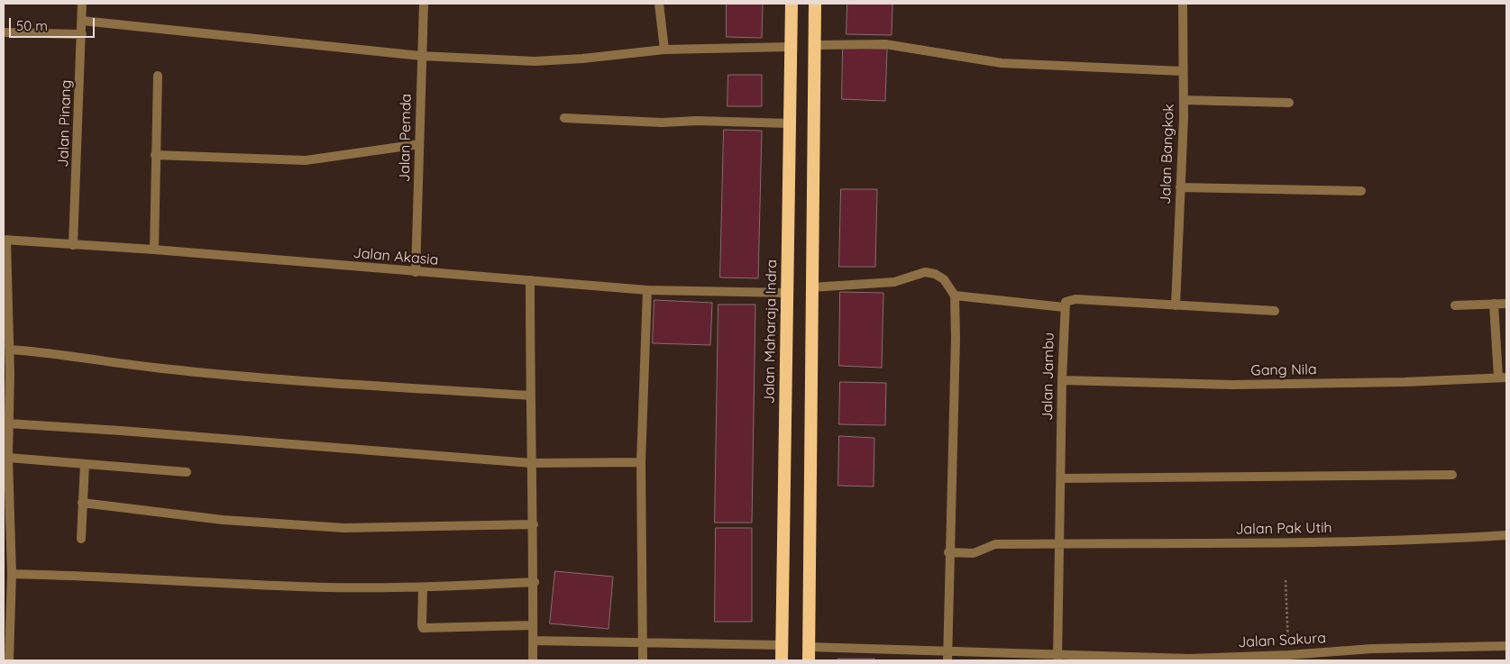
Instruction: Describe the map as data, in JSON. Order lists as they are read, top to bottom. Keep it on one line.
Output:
{"streets":{"highway":["Jalan Maharaja Indra"],"street":["Jalan Pinang","Jalan Pemda","Jalan Bangkok","Jalan Akasia","Gang Nila","Jalan Jambu","Jalan Pak Utih","Jalan Sakura"]},"crossings":[["Jalan Pinang","Jalan Akasia"],["Jalan Pemda","Jalan Akasia"],["Jalan Akasia","Jalan Maharaja Indra"],["Gang Nila","Jalan Jambu"],["Jalan Jambu","Jalan Pak Utih"],["Jalan Jambu","Jalan Sakura"]],"scale_bar":"50 m"}
